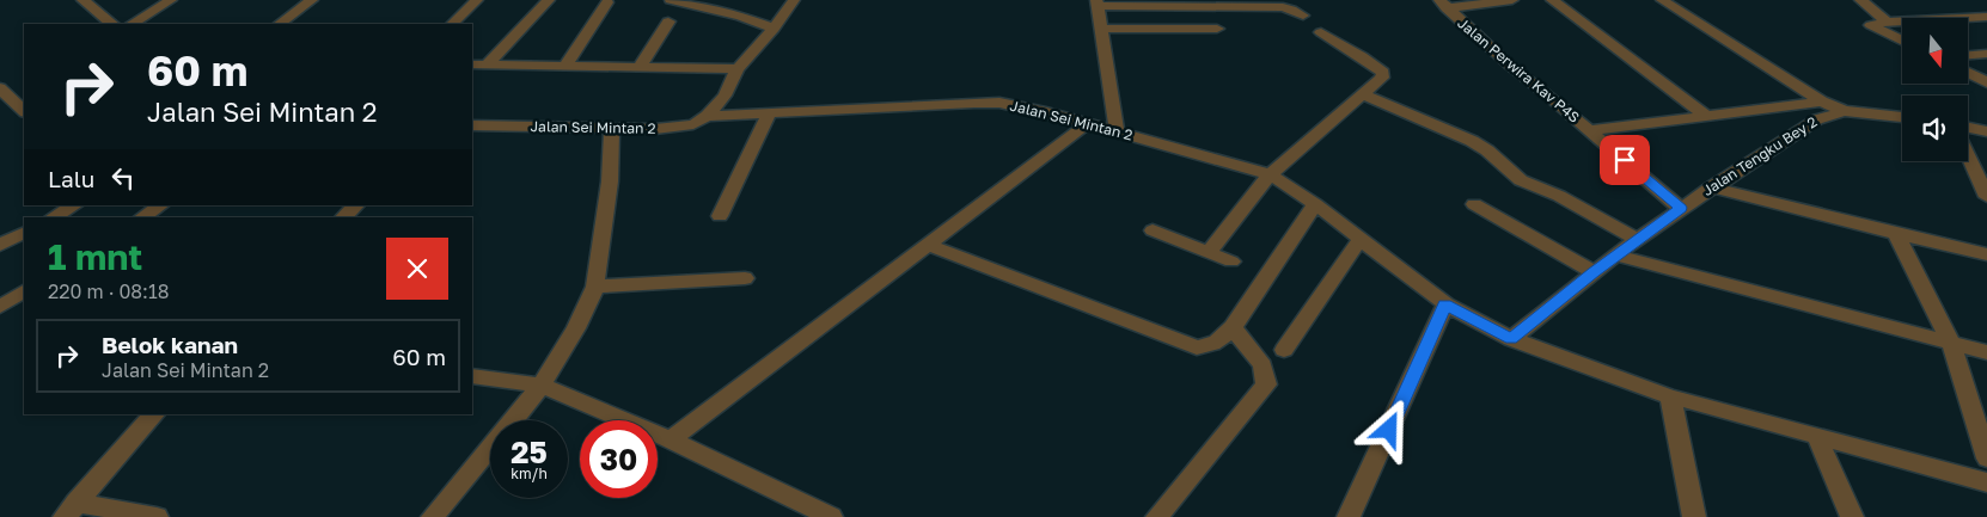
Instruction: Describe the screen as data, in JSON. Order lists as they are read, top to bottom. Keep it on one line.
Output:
{"streets":{"street":["Jalan Perwira Kav P4S","Jalan Sei Mintan 2","Jalan Tengku Bey 2"]},"crossings":[["Jalan Perwira Kav P4S","Jalan Tengku Bey 2"],["Jalan Sei Mintan 2","Jalan Tengku Bey 2"]],"north":"bottom","page":{"turn":["60 m","Jalan Sei Mintan 2"],"then":"Lalu","heading":["1 mnt","220 m · 08:18"],"list":[{"name":"Belok kanan","note":"Jalan Sei Mintan 2","value":"60 m"}],"speed":"25 km/h","limit":"30"}}
